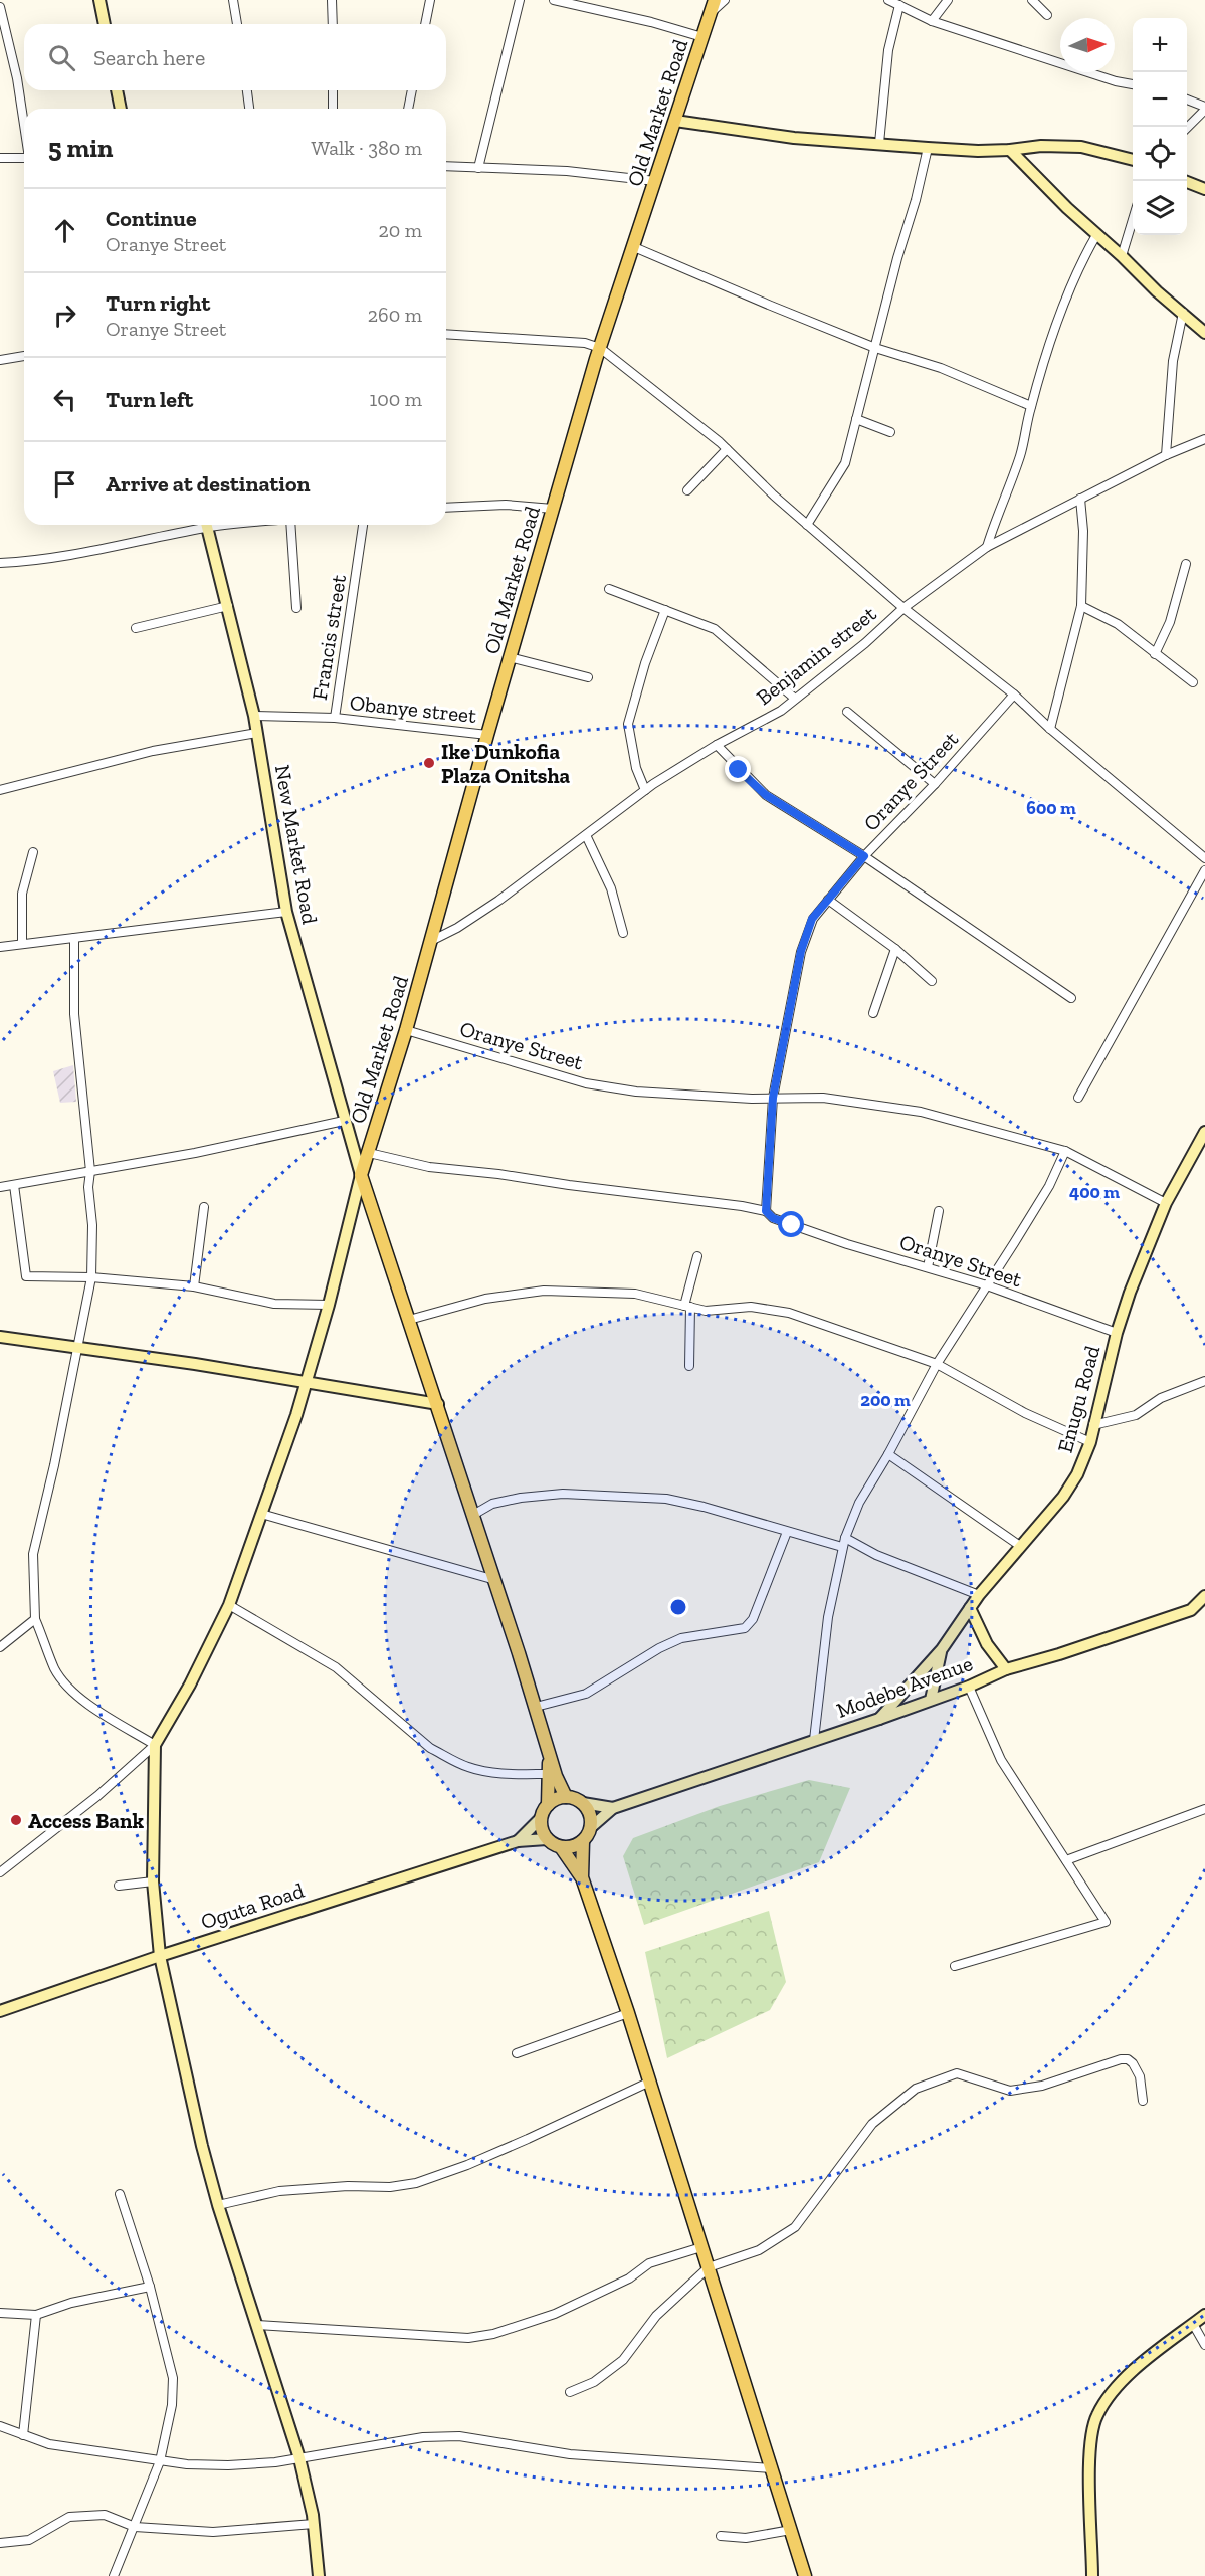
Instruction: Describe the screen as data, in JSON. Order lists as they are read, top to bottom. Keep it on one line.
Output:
{"streets":{"main road":["Old Market Road"],"street":["Francis street","Benjamin street","Obanye street","Oranye Street","New Market Road","Enugu Road","Modebe Avenue","Oguta Road"]},"crossings":[["Old Market Road","Benjamin street"],["Old Market Road","Obanye street"],["Old Market Road","Oranye Street"],["Old Market Road","New Market Road"],["Francis street","Obanye street"],["Francis street","New Market Road"],["Oranye Street","Enugu Road"]],"places":["Ike Dunkofia Plaza Onitsha","Access Bank"],"north":"right","page":{"map_buttons":["+","−"],"search":"Search here","heading":["5 min","Walk · 380 m"],"list":[["Continue","Oranye Street","20 m"],["Turn right","Oranye Street","260 m"],["Turn left","100 m"],"Arrive at destination"]},"rings":["600 m","400 m","200 m"]}
